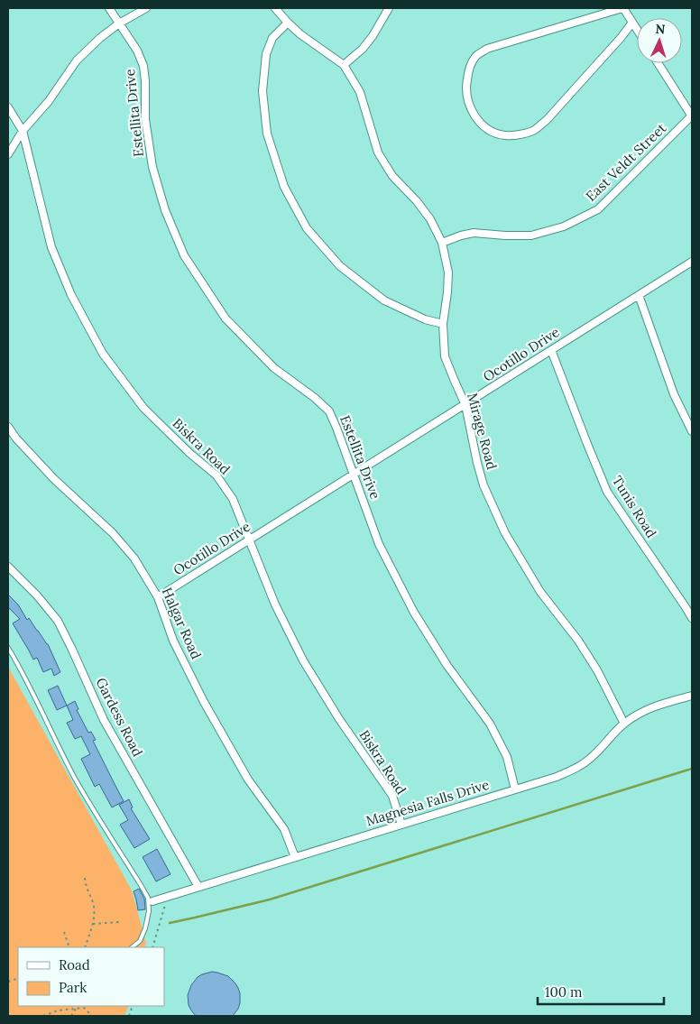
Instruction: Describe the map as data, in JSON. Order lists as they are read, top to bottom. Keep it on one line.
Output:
{"streets":{"street":["Estellita Drive","East Veldt Street","Ocotillo Drive","Mirage Road","Biskra Road","Tunis Road","Halgar Road","Gardess Road","Magnesia Falls Drive"]},"crossings":[["Estellita Drive","Ocotillo Drive"],["Estellita Drive","Magnesia Falls Drive"],["East Veldt Street","Mirage Road"],["Ocotillo Drive","Mirage Road"],["Ocotillo Drive","Biskra Road"],["Ocotillo Drive","Tunis Road"],["Ocotillo Drive","Halgar Road"],["Mirage Road","Magnesia Falls Drive"],["Biskra Road","Magnesia Falls Drive"],["Halgar Road","Magnesia Falls Drive"],["Gardess Road","Magnesia Falls Drive"]],"legend":["Road","Park"],"scale_bar":"100 m","north":"top"}
